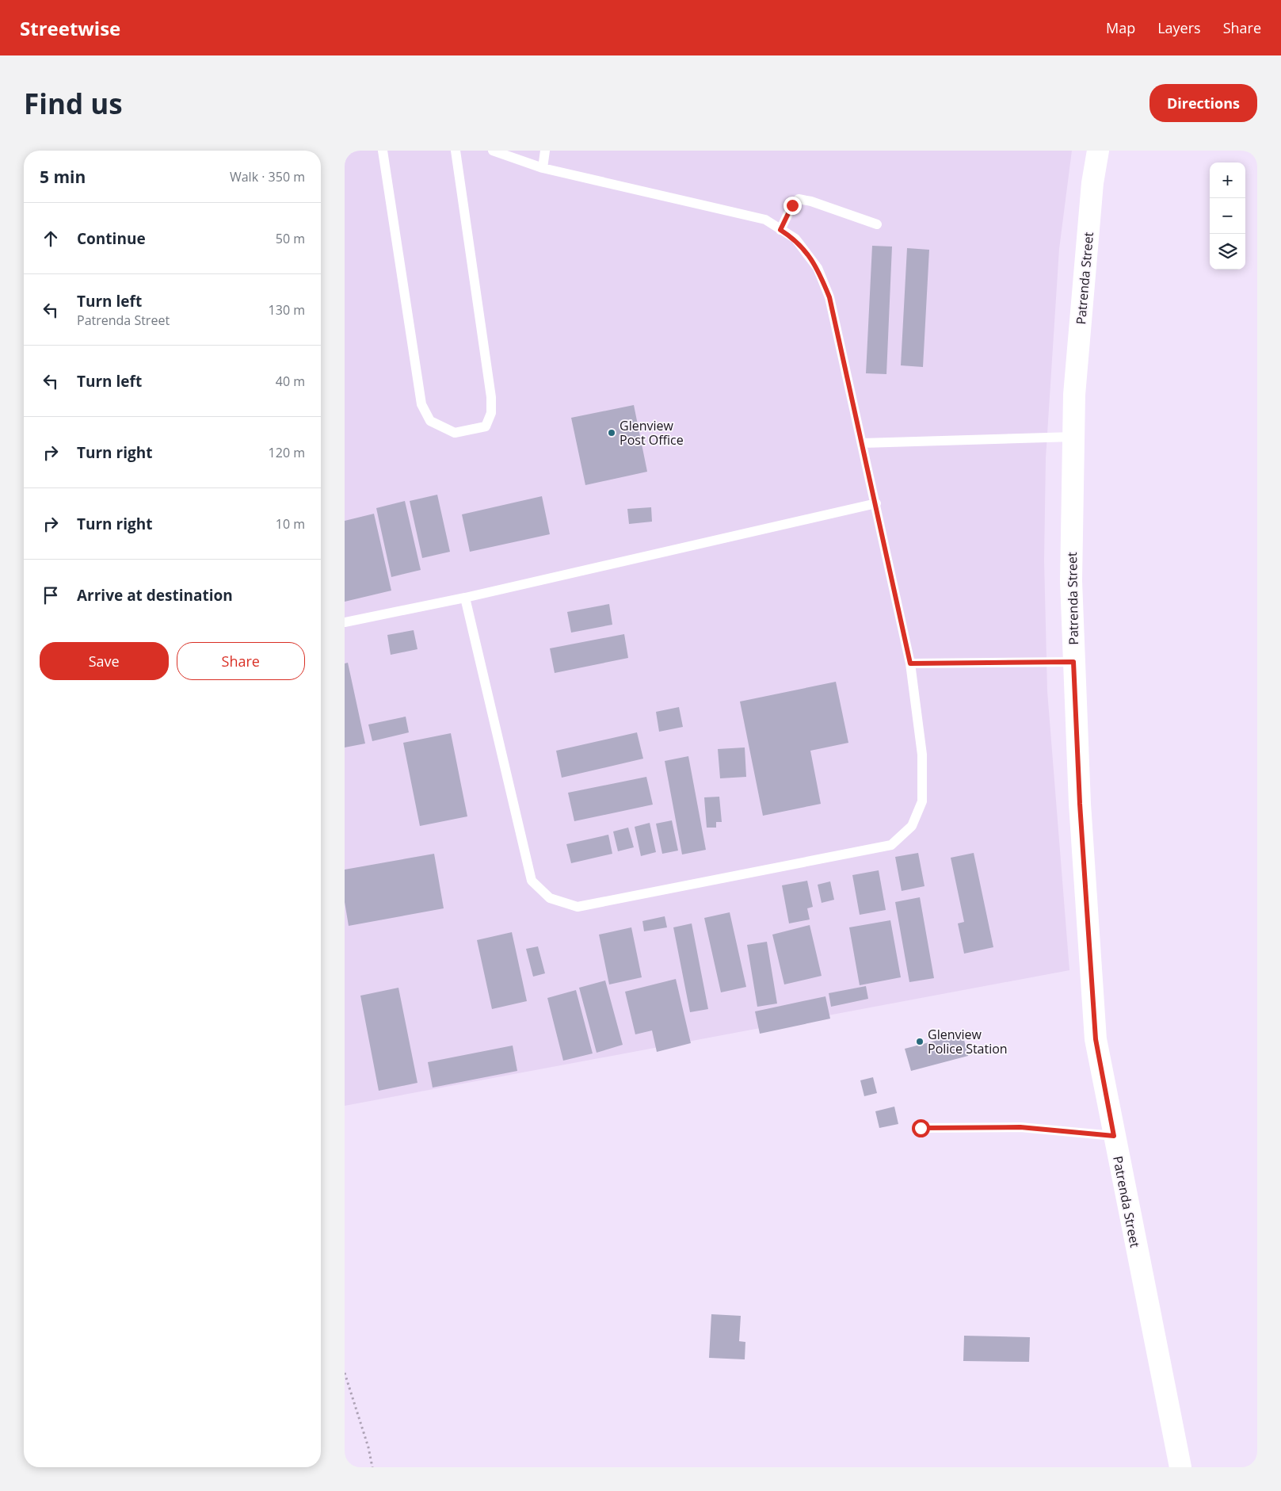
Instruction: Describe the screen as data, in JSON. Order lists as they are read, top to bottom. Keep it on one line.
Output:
{"streets":{"street":["Patrenda Street"]},"places":["Glenview Post Office","Glenview Police Station"],"page":{"header":"Streetwise","nav":["Map","Layers","Share"],"buttons":["Directions",["Save","Share"]],"title":"Find us","heading":["5 min","Walk · 350 m"],"map_buttons":["+","−"],"list":[["Continue","50 m"],["Turn left","Patrenda Street","130 m"],["Turn left","40 m"],["Turn right","120 m"],["Turn right","10 m"],"Arrive at destination"]}}
